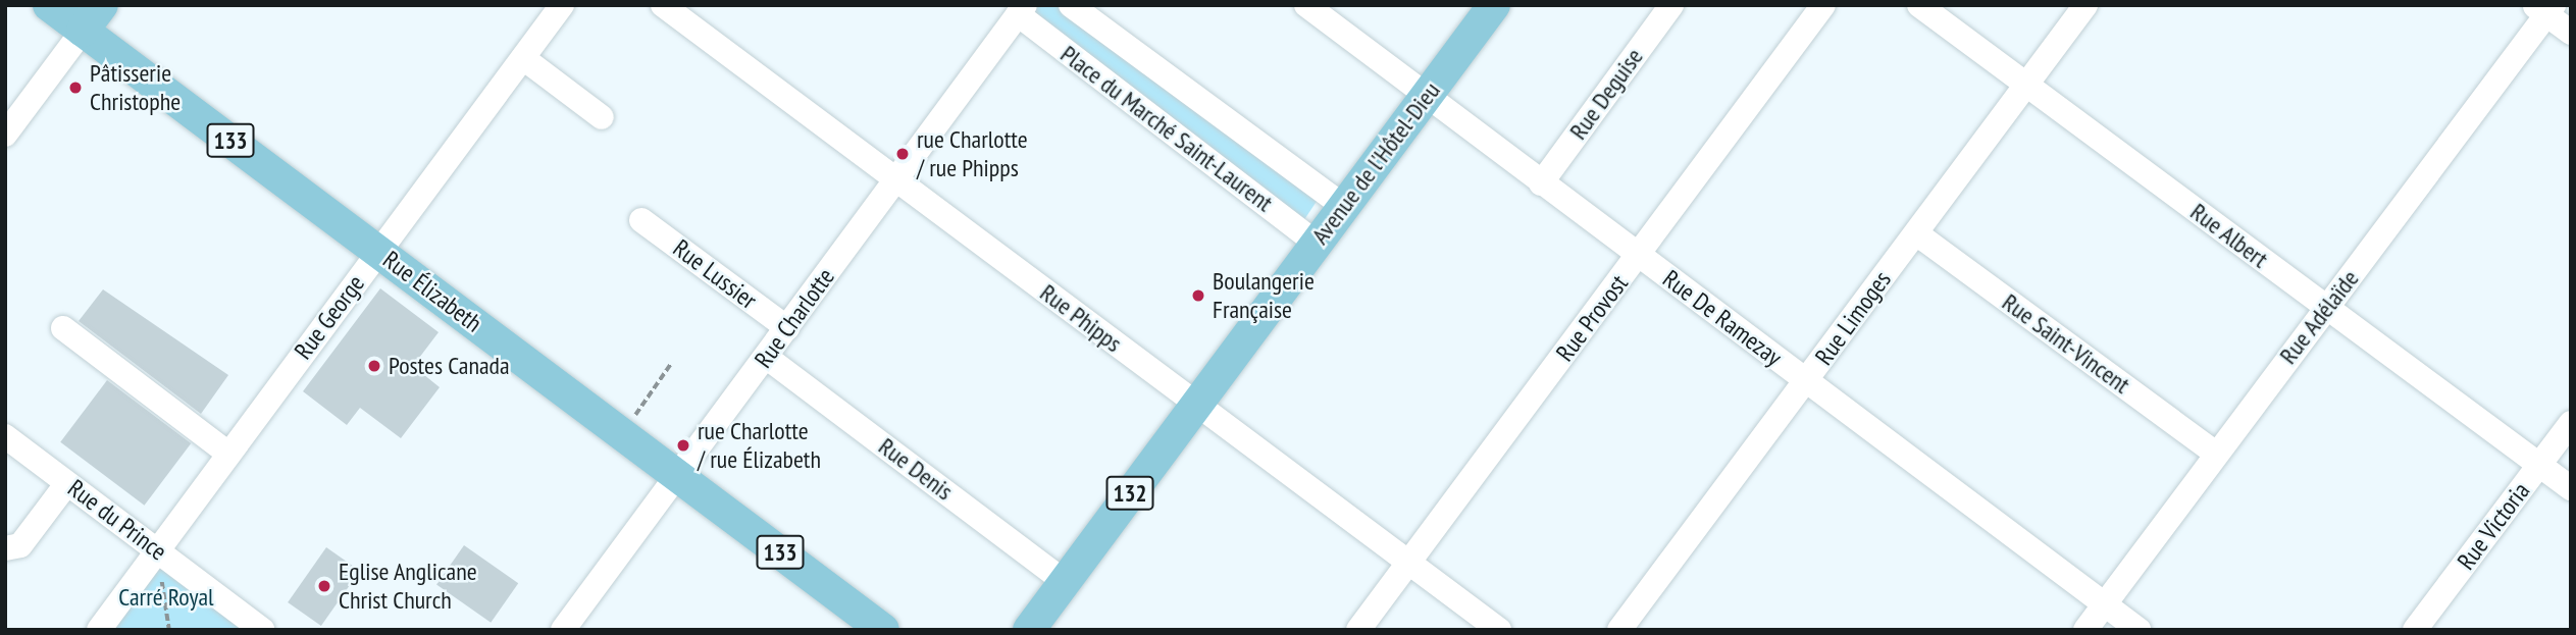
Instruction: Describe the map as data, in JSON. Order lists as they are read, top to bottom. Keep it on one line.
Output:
{"streets":{"main road":["133","Avenue de l'Hôtel-Dieu","Rue Élizabeth","132"],"street":["Rue Deguise","Place du Marché Saint-Laurent","Rue Albert","Rue Lussier","Rue George","Rue Adélaïde","Rue Charlotte","Rue Phipps","Rue Provost","Rue De Ramezay","Rue Limoges","Rue Saint-Vincent","Rue Denis","Rue du Prince","Rue Victoria"]},"crossings":[["Rue Deguise","Rue De Ramezay"],["Place du Marché Saint-Laurent","Avenue de l'Hôtel-Dieu"],["Place du Marché Saint-Laurent","Rue Charlotte"],["Avenue de l'Hôtel-Dieu","Rue Phipps"],["Avenue de l'Hôtel-Dieu","Rue De Ramezay"],["Avenue de l'Hôtel-Dieu","Rue Denis"],["Rue Albert","Rue Adélaïde"],["Rue Albert","Rue Limoges"],["Rue Albert","Rue Victoria"],["Rue Lussier","Rue Charlotte"],["Rue Élizabeth","Rue George"],["Rue Élizabeth","Rue Charlotte"],["Rue George","Rue du Prince"],["Rue Adélaïde","Rue De Ramezay"],["Rue Adélaïde","Rue Saint-Vincent"],["Rue Charlotte","Rue Phipps"],["Rue Charlotte","Rue Denis"],["Rue Phipps","Rue Provost"],["Rue Provost","Rue De Ramezay"],["Rue De Ramezay","Rue Limoges"],["Rue Limoges","Rue Saint-Vincent"]],"parks":["Carré Royal"],"places":["Pâtisserie Christophe","rue Charlotte / rue Phipps","Boulangerie Française","Postes Canada","rue Charlotte / rue Élizabeth","Eglise Anglicane Christ Church"]}
